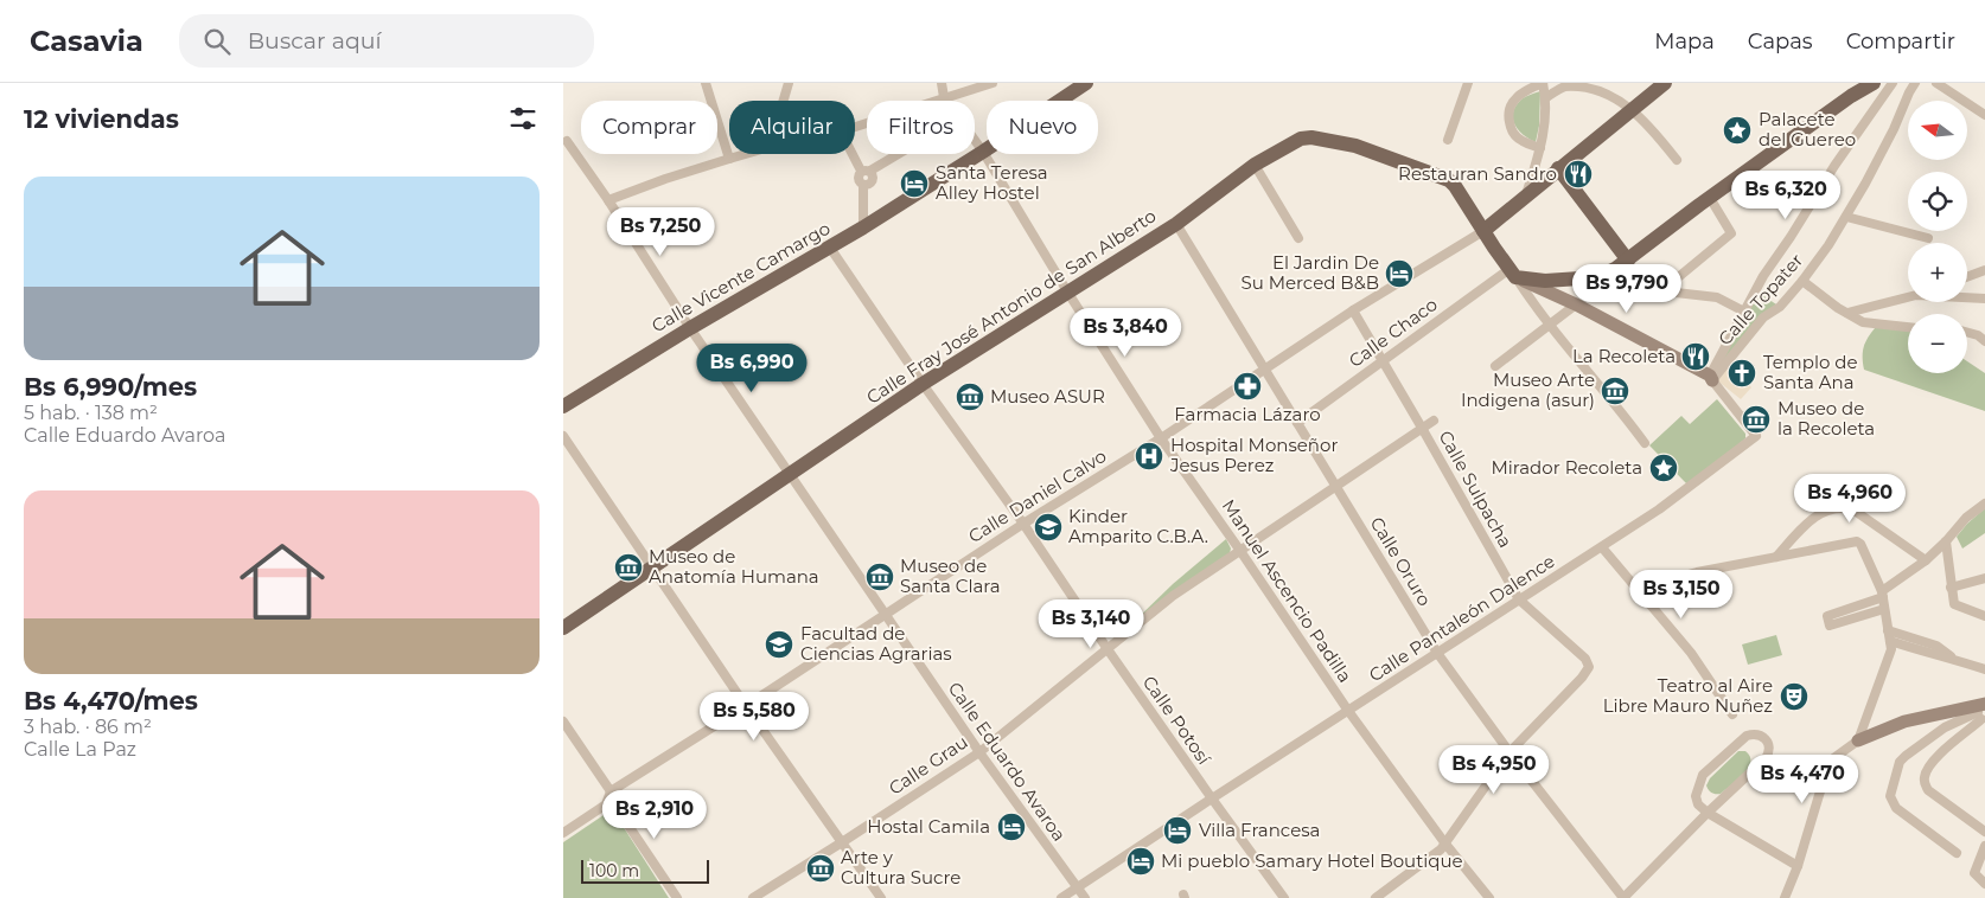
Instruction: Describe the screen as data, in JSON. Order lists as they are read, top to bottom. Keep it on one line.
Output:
{"streets":{"main road":["Calle Vicente Camargo","Calle Fray José Antonio de San Alberto"],"street":["Calle Topater","Calle Chaco","Calle Sulpacha","Calle Daniel Calvo","Calle Oruro","Manuel Ascencio Padilla","Calle Pantaleón Dalence","Calle Potosí","Calle Eduardo Avaroa","Calle Grau"]},"crossings":[["Calle Vicente Camargo","Manuel Ascencio Padilla"],["Calle Vicente Camargo","Calle Potosí"],["Calle Vicente Camargo","Calle Eduardo Avaroa"],["Calle Topater","Calle Pantaleón Dalence"],["Calle Fray José Antonio de San Alberto","Calle Chaco"],["Calle Fray José Antonio de San Alberto","Calle Daniel Calvo"],["Calle Fray José Antonio de San Alberto","Calle Oruro"],["Calle Fray José Antonio de San Alberto","Manuel Ascencio Padilla"],["Calle Fray José Antonio de San Alberto","Calle Potosí"],["Calle Fray José Antonio de San Alberto","Calle Eduardo Avaroa"],["Calle Chaco","Calle Sulpacha"],["Calle Chaco","Calle Oruro"],["Calle Sulpacha","Calle Daniel Calvo"],["Calle Sulpacha","Calle Oruro"],["Calle Sulpacha","Calle Pantaleón Dalence"],["Calle Sulpacha","Calle Grau"],["Calle Daniel Calvo","Calle Oruro"],["Calle Daniel Calvo","Manuel Ascencio Padilla"],["Calle Daniel Calvo","Calle Potosí"],["Calle Daniel Calvo","Calle Eduardo Avaroa"],["Calle Oruro","Calle Pantaleón Dalence"],["Calle Oruro","Calle Grau"],["Manuel Ascencio Padilla","Calle Pantaleón Dalence"],["Manuel Ascencio Padilla","Calle Grau"],["Calle Pantaleón Dalence","Calle Potosí"],["Calle Pantaleón Dalence","Calle Eduardo Avaroa"],["Calle Potosí","Calle Grau"],["Calle Eduardo Avaroa","Calle Grau"]],"places":{"place":["Palacete del Guereo","Mirador Recoleta"],"restaurant":["Restauran Sandro","La Recoleta"],"hotel":["Santa Teresa Alley Hostel","El Jardin De Su Merced B&B","Hostal Camila","Villa Francesa","Mi pueblo Samary Hotel Boutique"],"church":["Templo de Santa Ana"],"pharmacy":["Farmacia Lázaro"],"museum":["Museo Arte Indigena (asur)","Museo ASUR","Museo de la Recoleta","Museo de Anatomía Humana","Museo de Santa Clara","Arte y Cultura Sucre"],"hospital":["Hospital Monseñor Jesus Perez"],"school or university":["Kinder Amparito C.B.A.","Facultad de Ciencias Agrarias"],"theatre":["Teatro al Aire Libre Mauro Nuñez"]},"scale_bar":"100 m","north":"left","page":{"header":"Casavia","search":"Buscar aquí","nav":["Mapa","Capas","Compartir"],"heading":"12 viviendas","map_buttons":["+","−"],"chip":["Comprar","Alquilar","Filtros","Nuevo"],"list":[{"name":"Bs 6,990/mes","note":"5 hab. · 138 m² · Calle Eduardo Avaroa"},{"name":"Bs 4,470/mes","note":"3 hab. · 86 m² · Calle La Paz"}],"price":["Bs 6,320","Bs 7,250","Bs 9,790","Bs 3,840","Bs 6,990","Bs 4,960","Bs 3,150","Bs 3,140","Bs 5,580","Bs 4,950","Bs 4,470","Bs 2,910"],"scale":"100 m"}}
